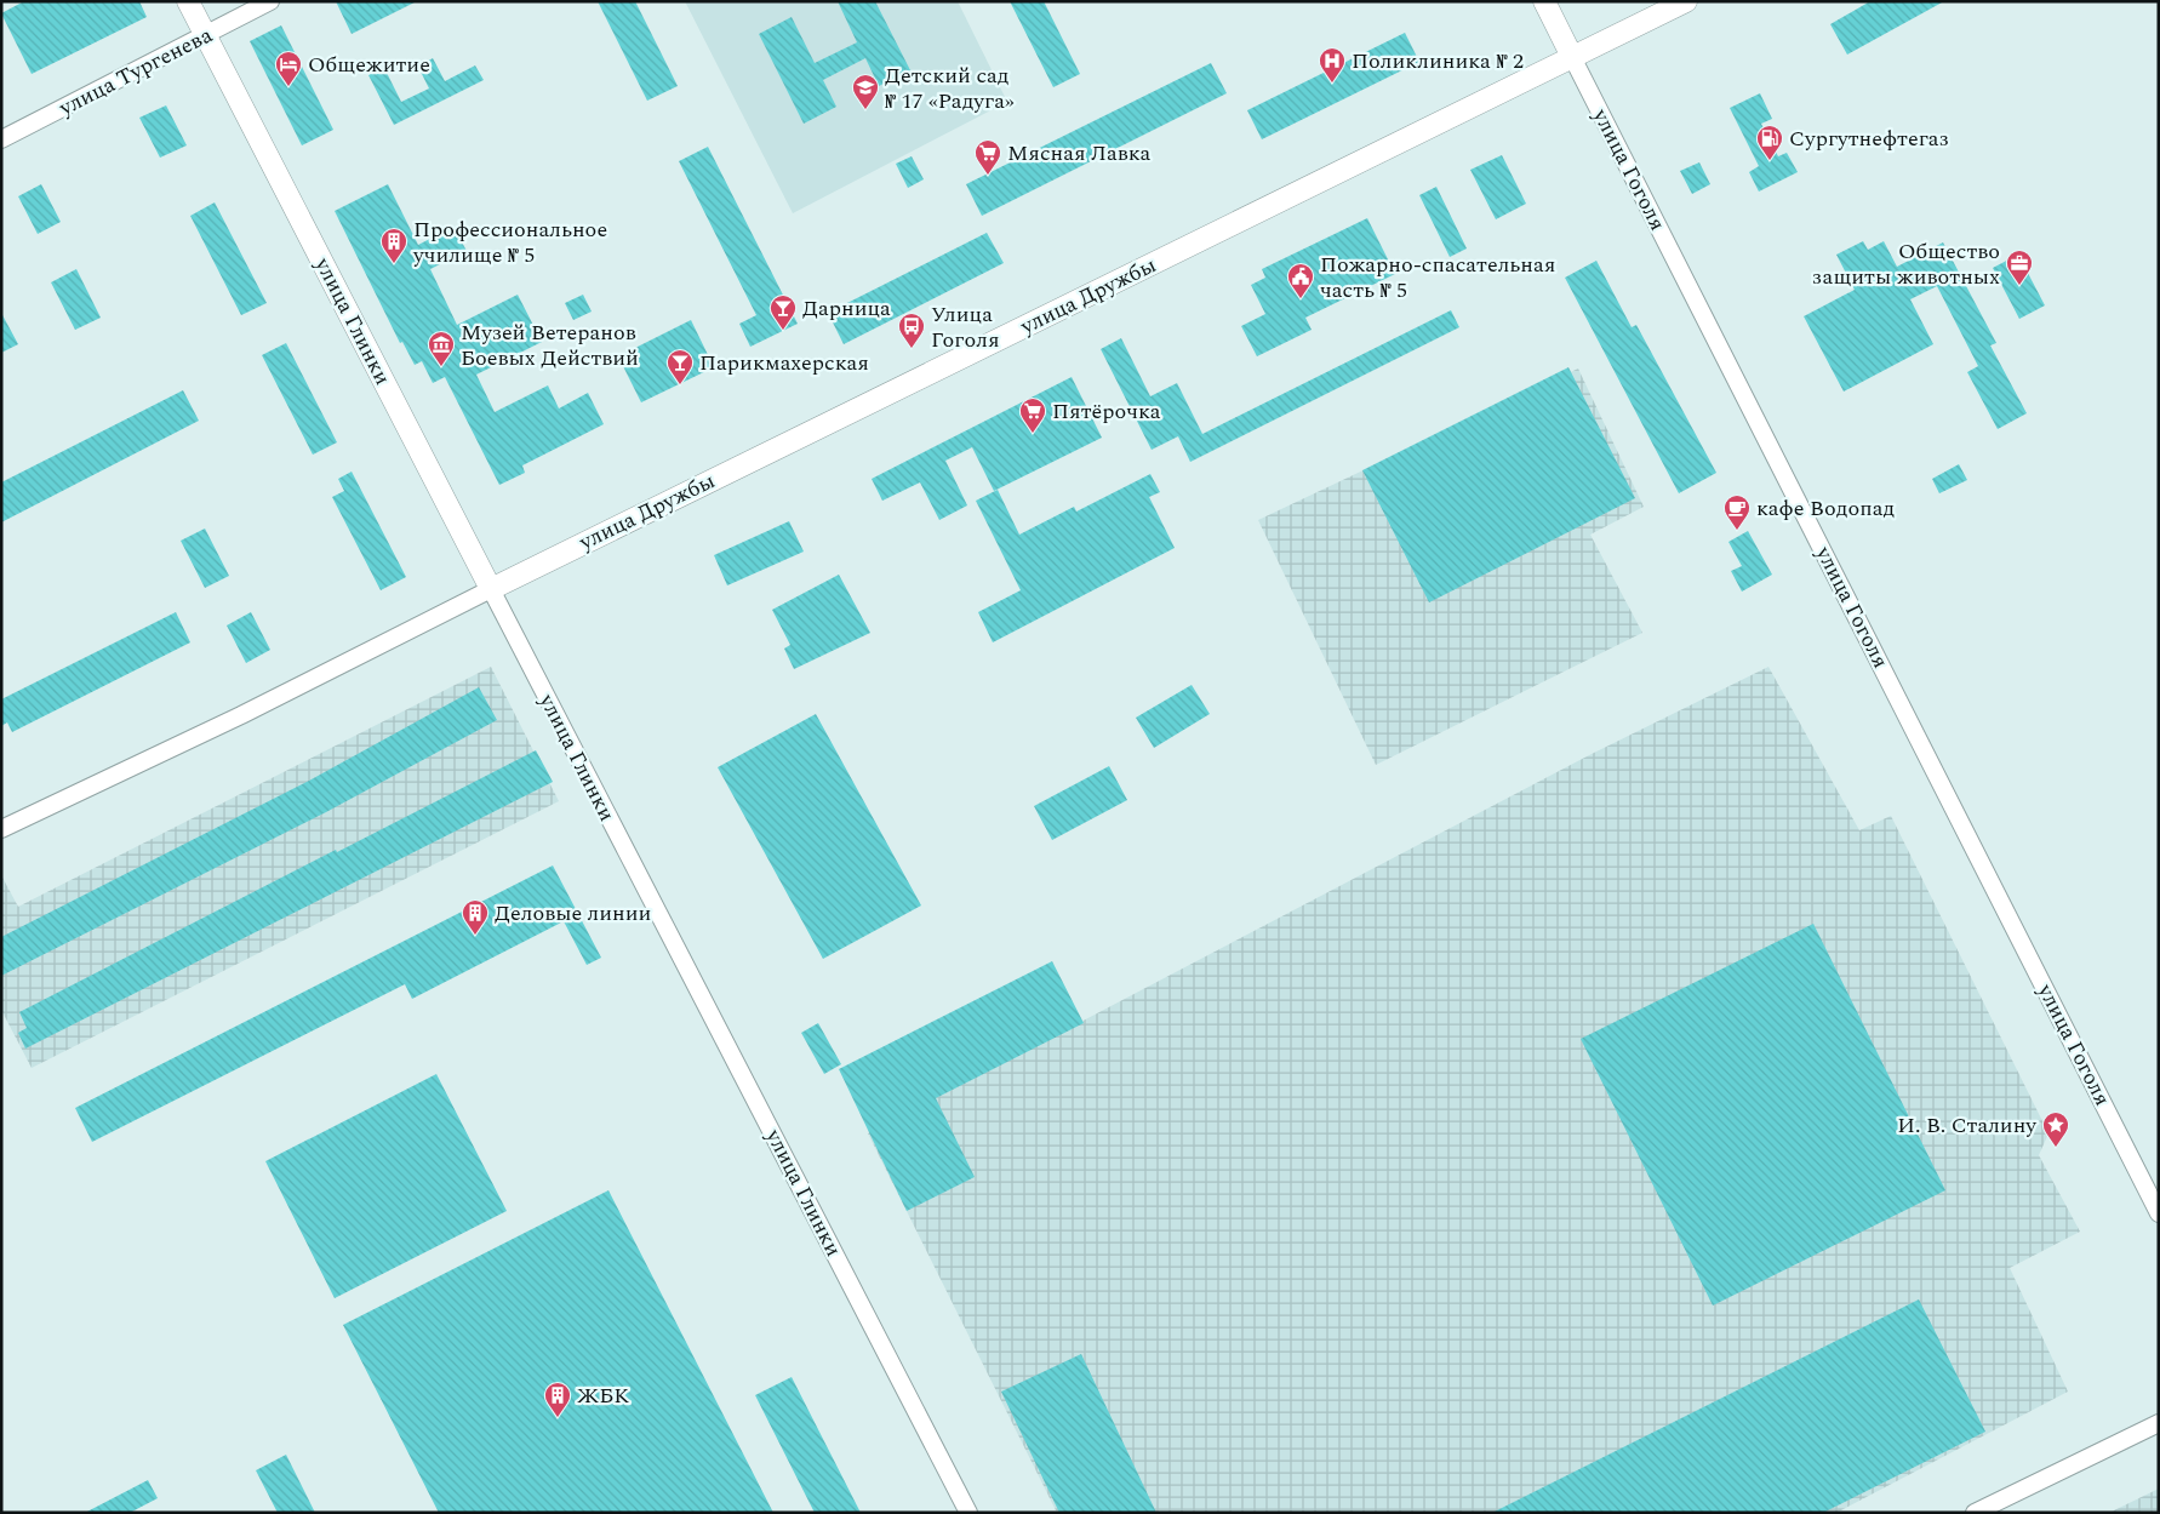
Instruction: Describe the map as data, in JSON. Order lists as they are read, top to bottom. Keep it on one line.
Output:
{"streets":{"street":["улица Тургенева","улица Гоголя","улица Дружбы","улица Глинки"]},"crossings":[["улица Тургенева","улица Глинки"],["улица Гоголя","улица Дружбы"],["улица Дружбы","улица Глинки"]],"places":{"hospital":["Поликлиника № 2"],"hotel":["Общежитие"],"school or university":["Детский сад № 17 «Радуга»"],"fuel station":["Сургутнефтегаз"],"supermarket":["Мясная Лавка","Пятёрочка"],"building":["Профессиональное училище № 5","Деловые линии","ЖБК"],"office":["Общество защиты животных"],"public building":["Пожарно-спасательная часть № 5"],"bar":["Дарница","Парикмахерская"],"bus stop":["Улица Гоголя"],"museum":["Музей Ветеранов Боевых Действий"],"cafe":["кафе Водопад"],"place":["И. В. Сталину"]}}
